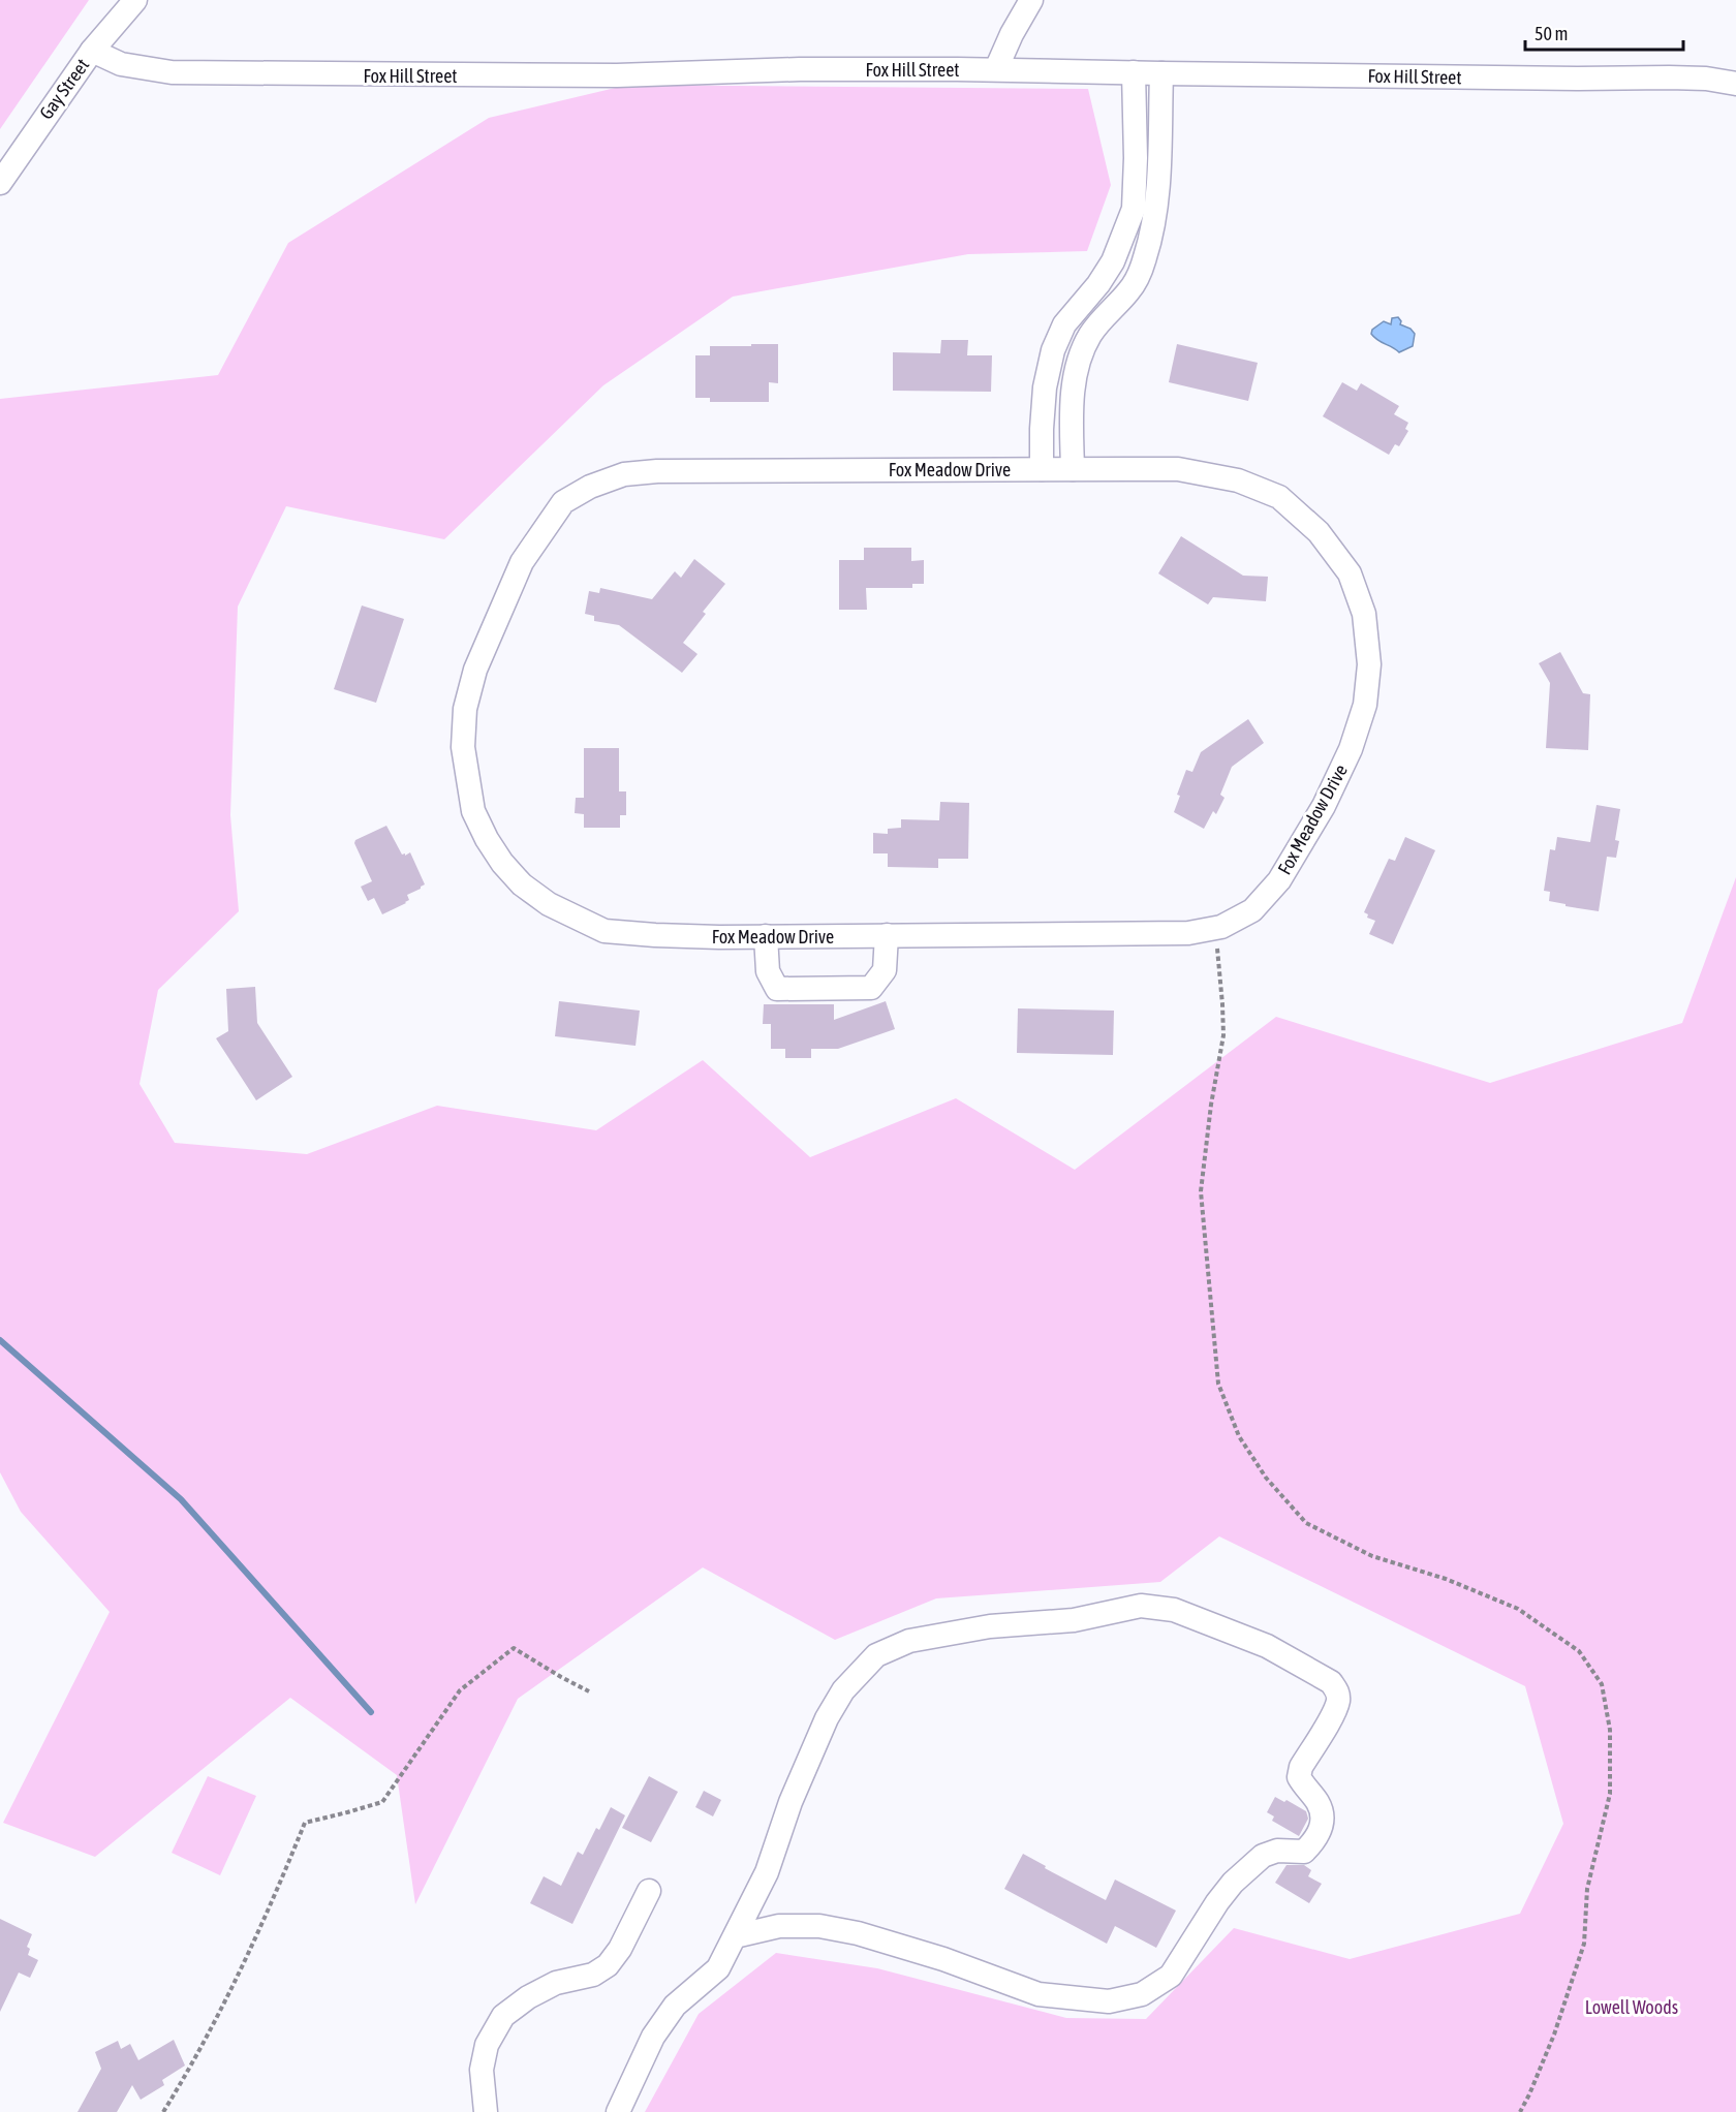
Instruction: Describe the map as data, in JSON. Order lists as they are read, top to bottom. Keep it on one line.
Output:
{"streets":{"street":["Fox Hill Street","Gay Street","Fox Meadow Drive"]},"crossings":[["Fox Hill Street","Gay Street"]],"parks":["Lowell Woods"],"scale_bar":"50 m"}
